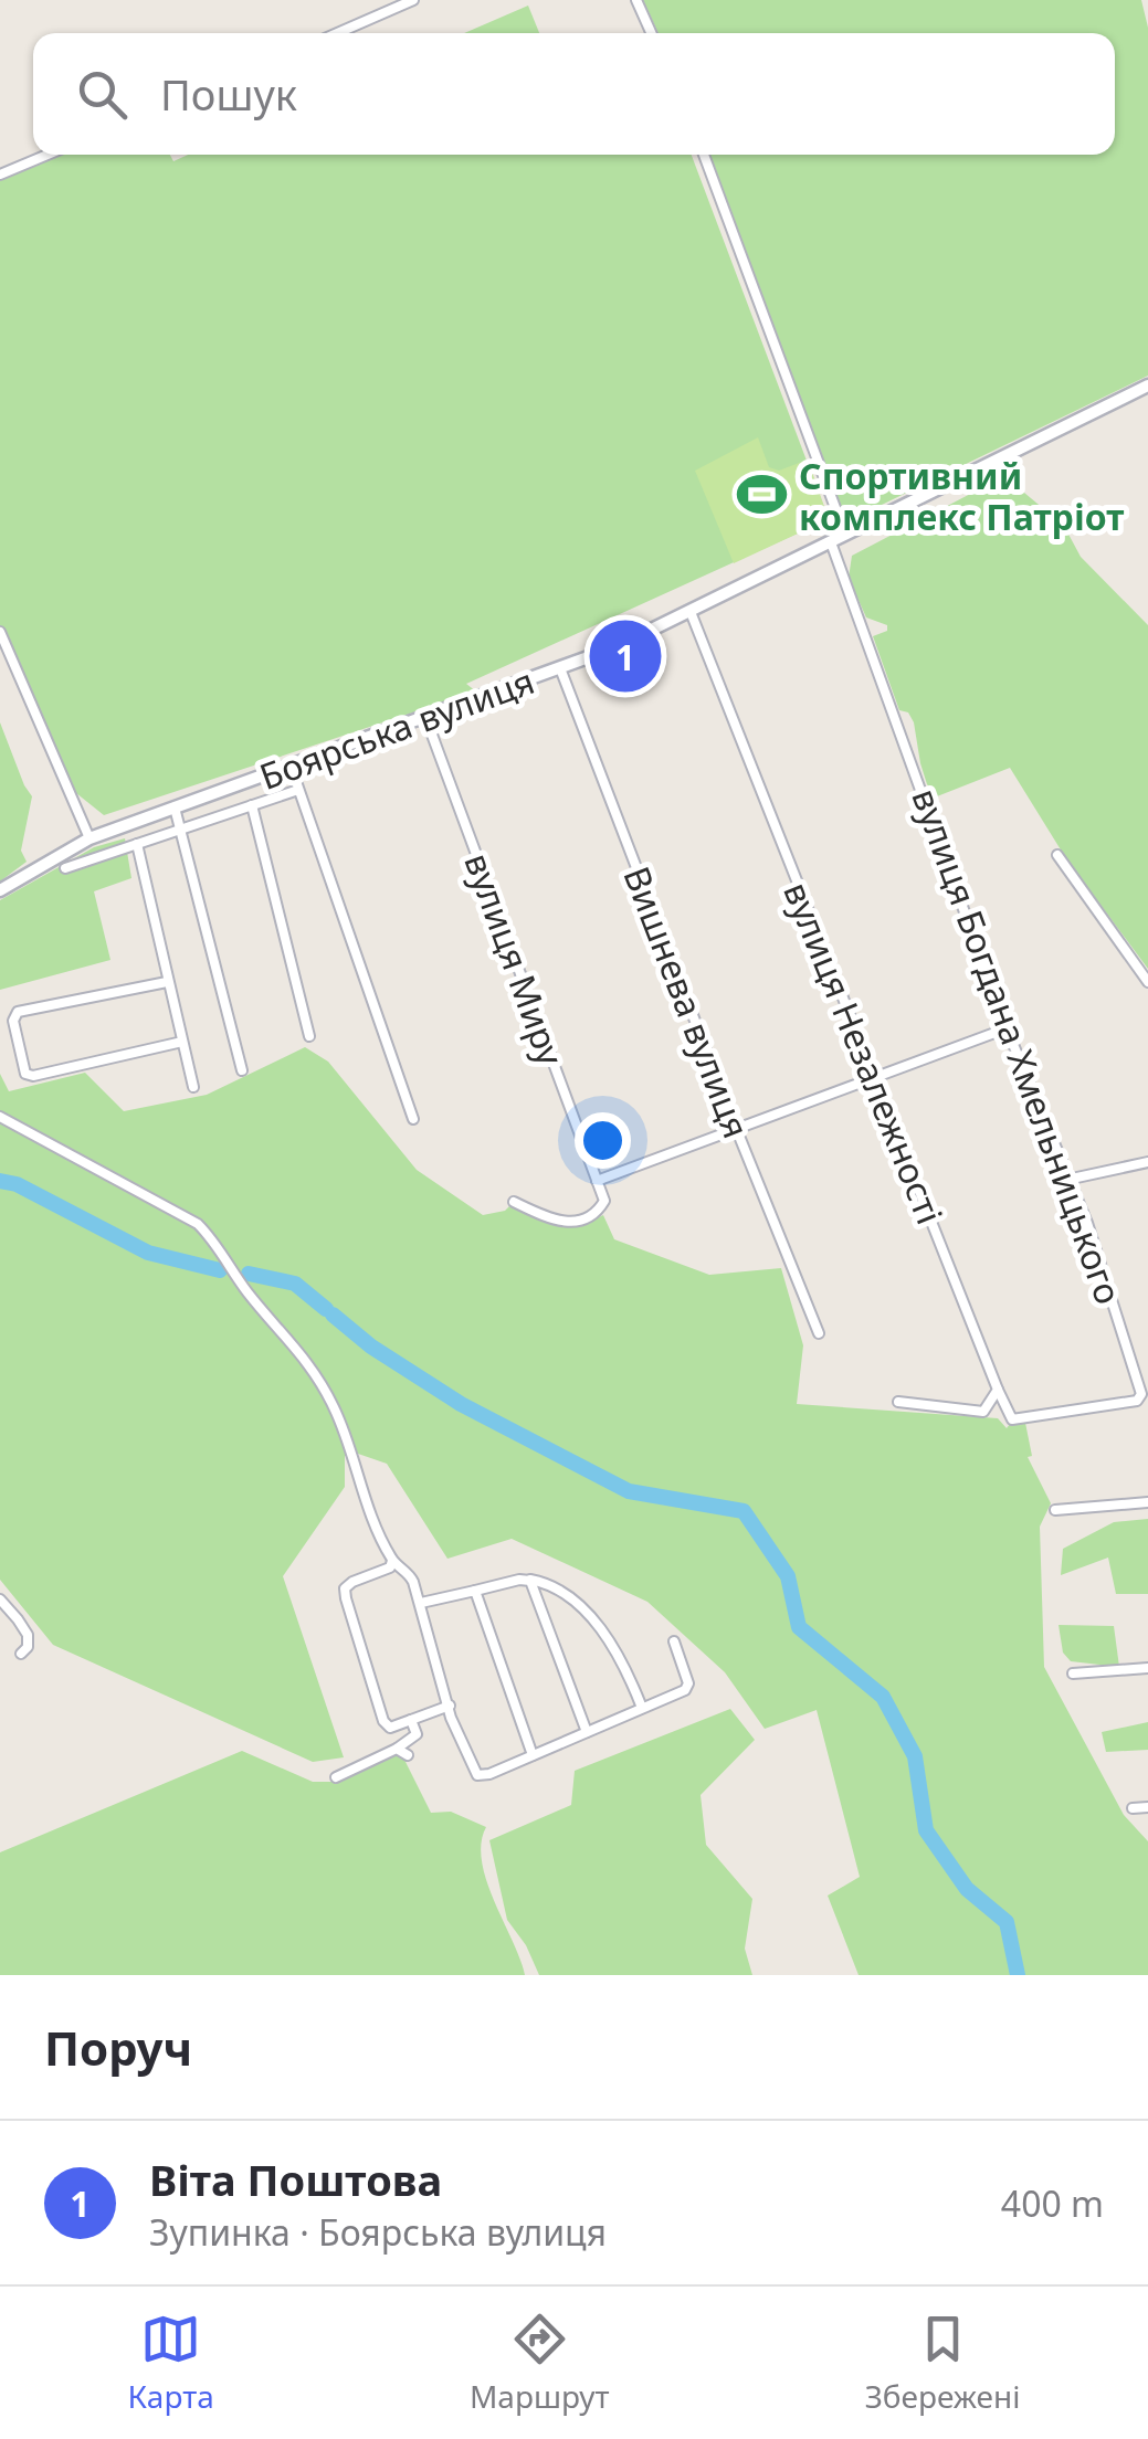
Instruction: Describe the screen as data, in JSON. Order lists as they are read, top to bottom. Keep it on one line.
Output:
{"streets":{"street":["Боярська вулиця","вулиця Миру","Вишнева вулиця","вулиця Богдана Хмельницького","вулиця Незалежності"]},"crossings":[["Боярська вулиця","вулиця Миру"],["Боярська вулиця","Вишнева вулиця"],["Боярська вулиця","вулиця Богдана Хмельницького"],["Боярська вулиця","вулиця Незалежності"],["вулиця Богдана Хмельницького","вулиця Незалежності"]],"places":{"sports":["Спортивний комплекс Патріот"]},"page":{"search":"Пошук","pins":"1","heading":"Поруч","list":[{"mark":"1","name":"Віта Поштова","note":"Зупинка · Боярська вулиця","value":"400 m"}],"nav":["Карта","Маршрут","Збережені"]}}
